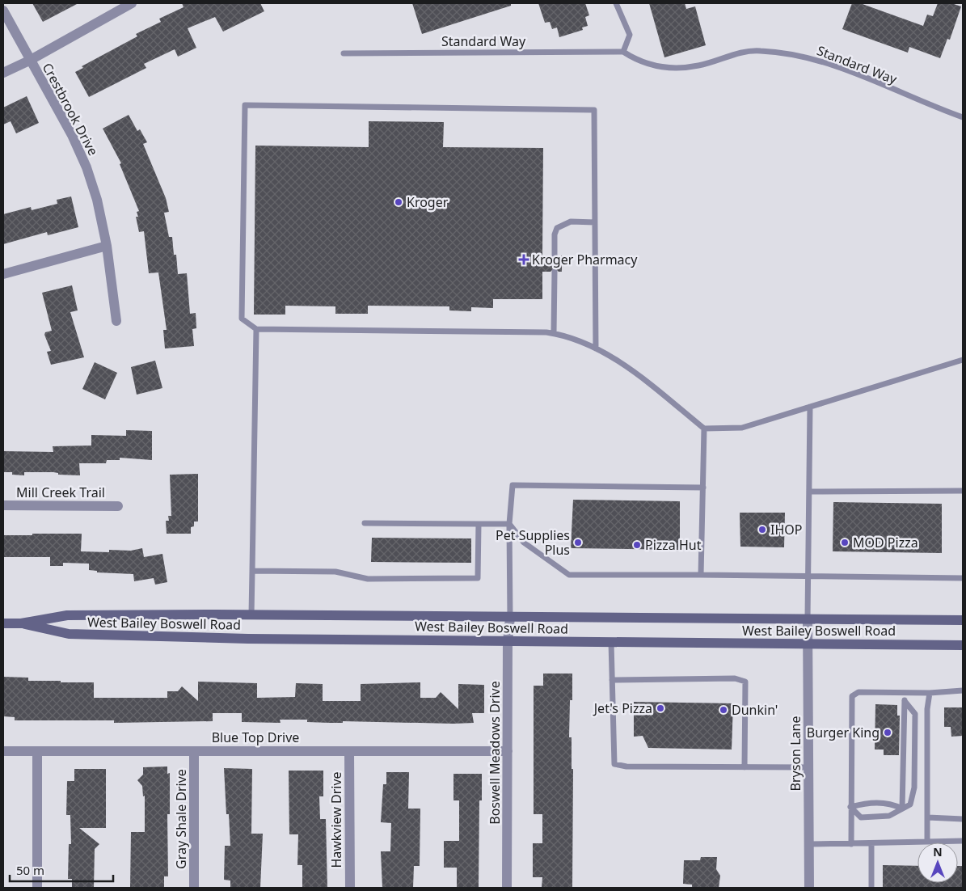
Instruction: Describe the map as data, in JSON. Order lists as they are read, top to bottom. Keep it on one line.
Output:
{"streets":{"main road":["West Bailey Boswell Road"],"street":["Crestbrook Drive","Mill Creek Trail","Blue Top Drive","Boswell Meadows Drive","Bryson Lane","Gray Shale Drive","Hawkview Drive"],"lane":["Standard Way"]},"crossings":[["West Bailey Boswell Road","Boswell Meadows Drive"],["West Bailey Boswell Road","Bryson Lane"],["Blue Top Drive","Boswell Meadows Drive"],["Blue Top Drive","Gray Shale Drive"],["Blue Top Drive","Hawkview Drive"]],"places":{"other":["Kroger","IHOP","Pet Supplies Plus","MOD Pizza","Pizza Hut","Jet's Pizza","Dunkin'","Burger King"],"health":["Kroger Pharmacy"]},"scale_bar":"50 m","north":"top"}
